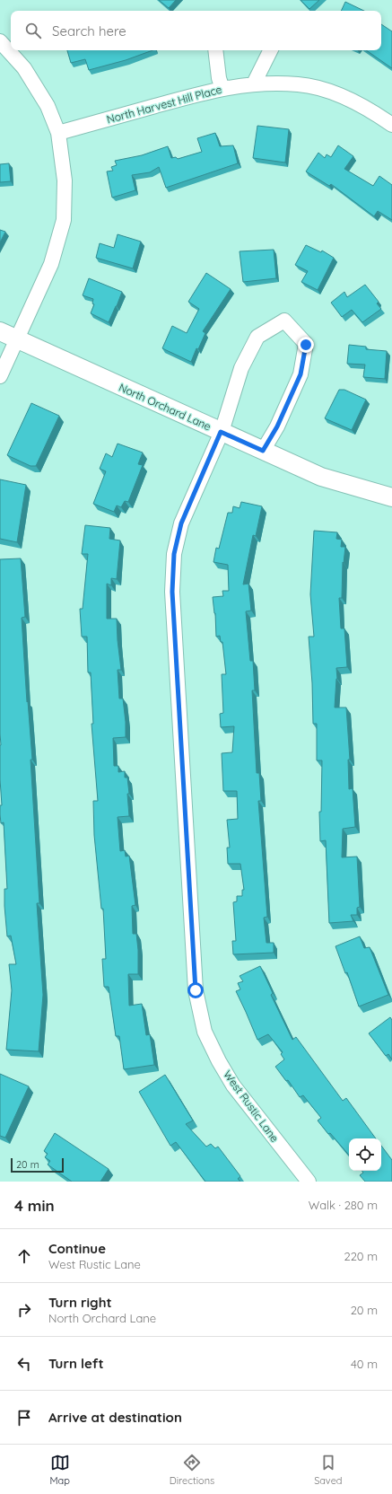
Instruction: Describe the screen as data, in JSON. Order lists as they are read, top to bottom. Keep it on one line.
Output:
{"streets":{"street":["North Harvest Hill Place","North Orchard Lane","West Rustic Lane"]},"crossings":[["North Orchard Lane","West Rustic Lane"]],"scale_bar":"20 m","page":{"search":"Search here","scale":"20 m","heading":["4 min","Walk · 280 m"],"list":[["Continue","West Rustic Lane","220 m"],["Turn right","North Orchard Lane","20 m"],["Turn left","40 m"],"Arrive at destination"],"nav":["Map","Directions","Saved"]}}
